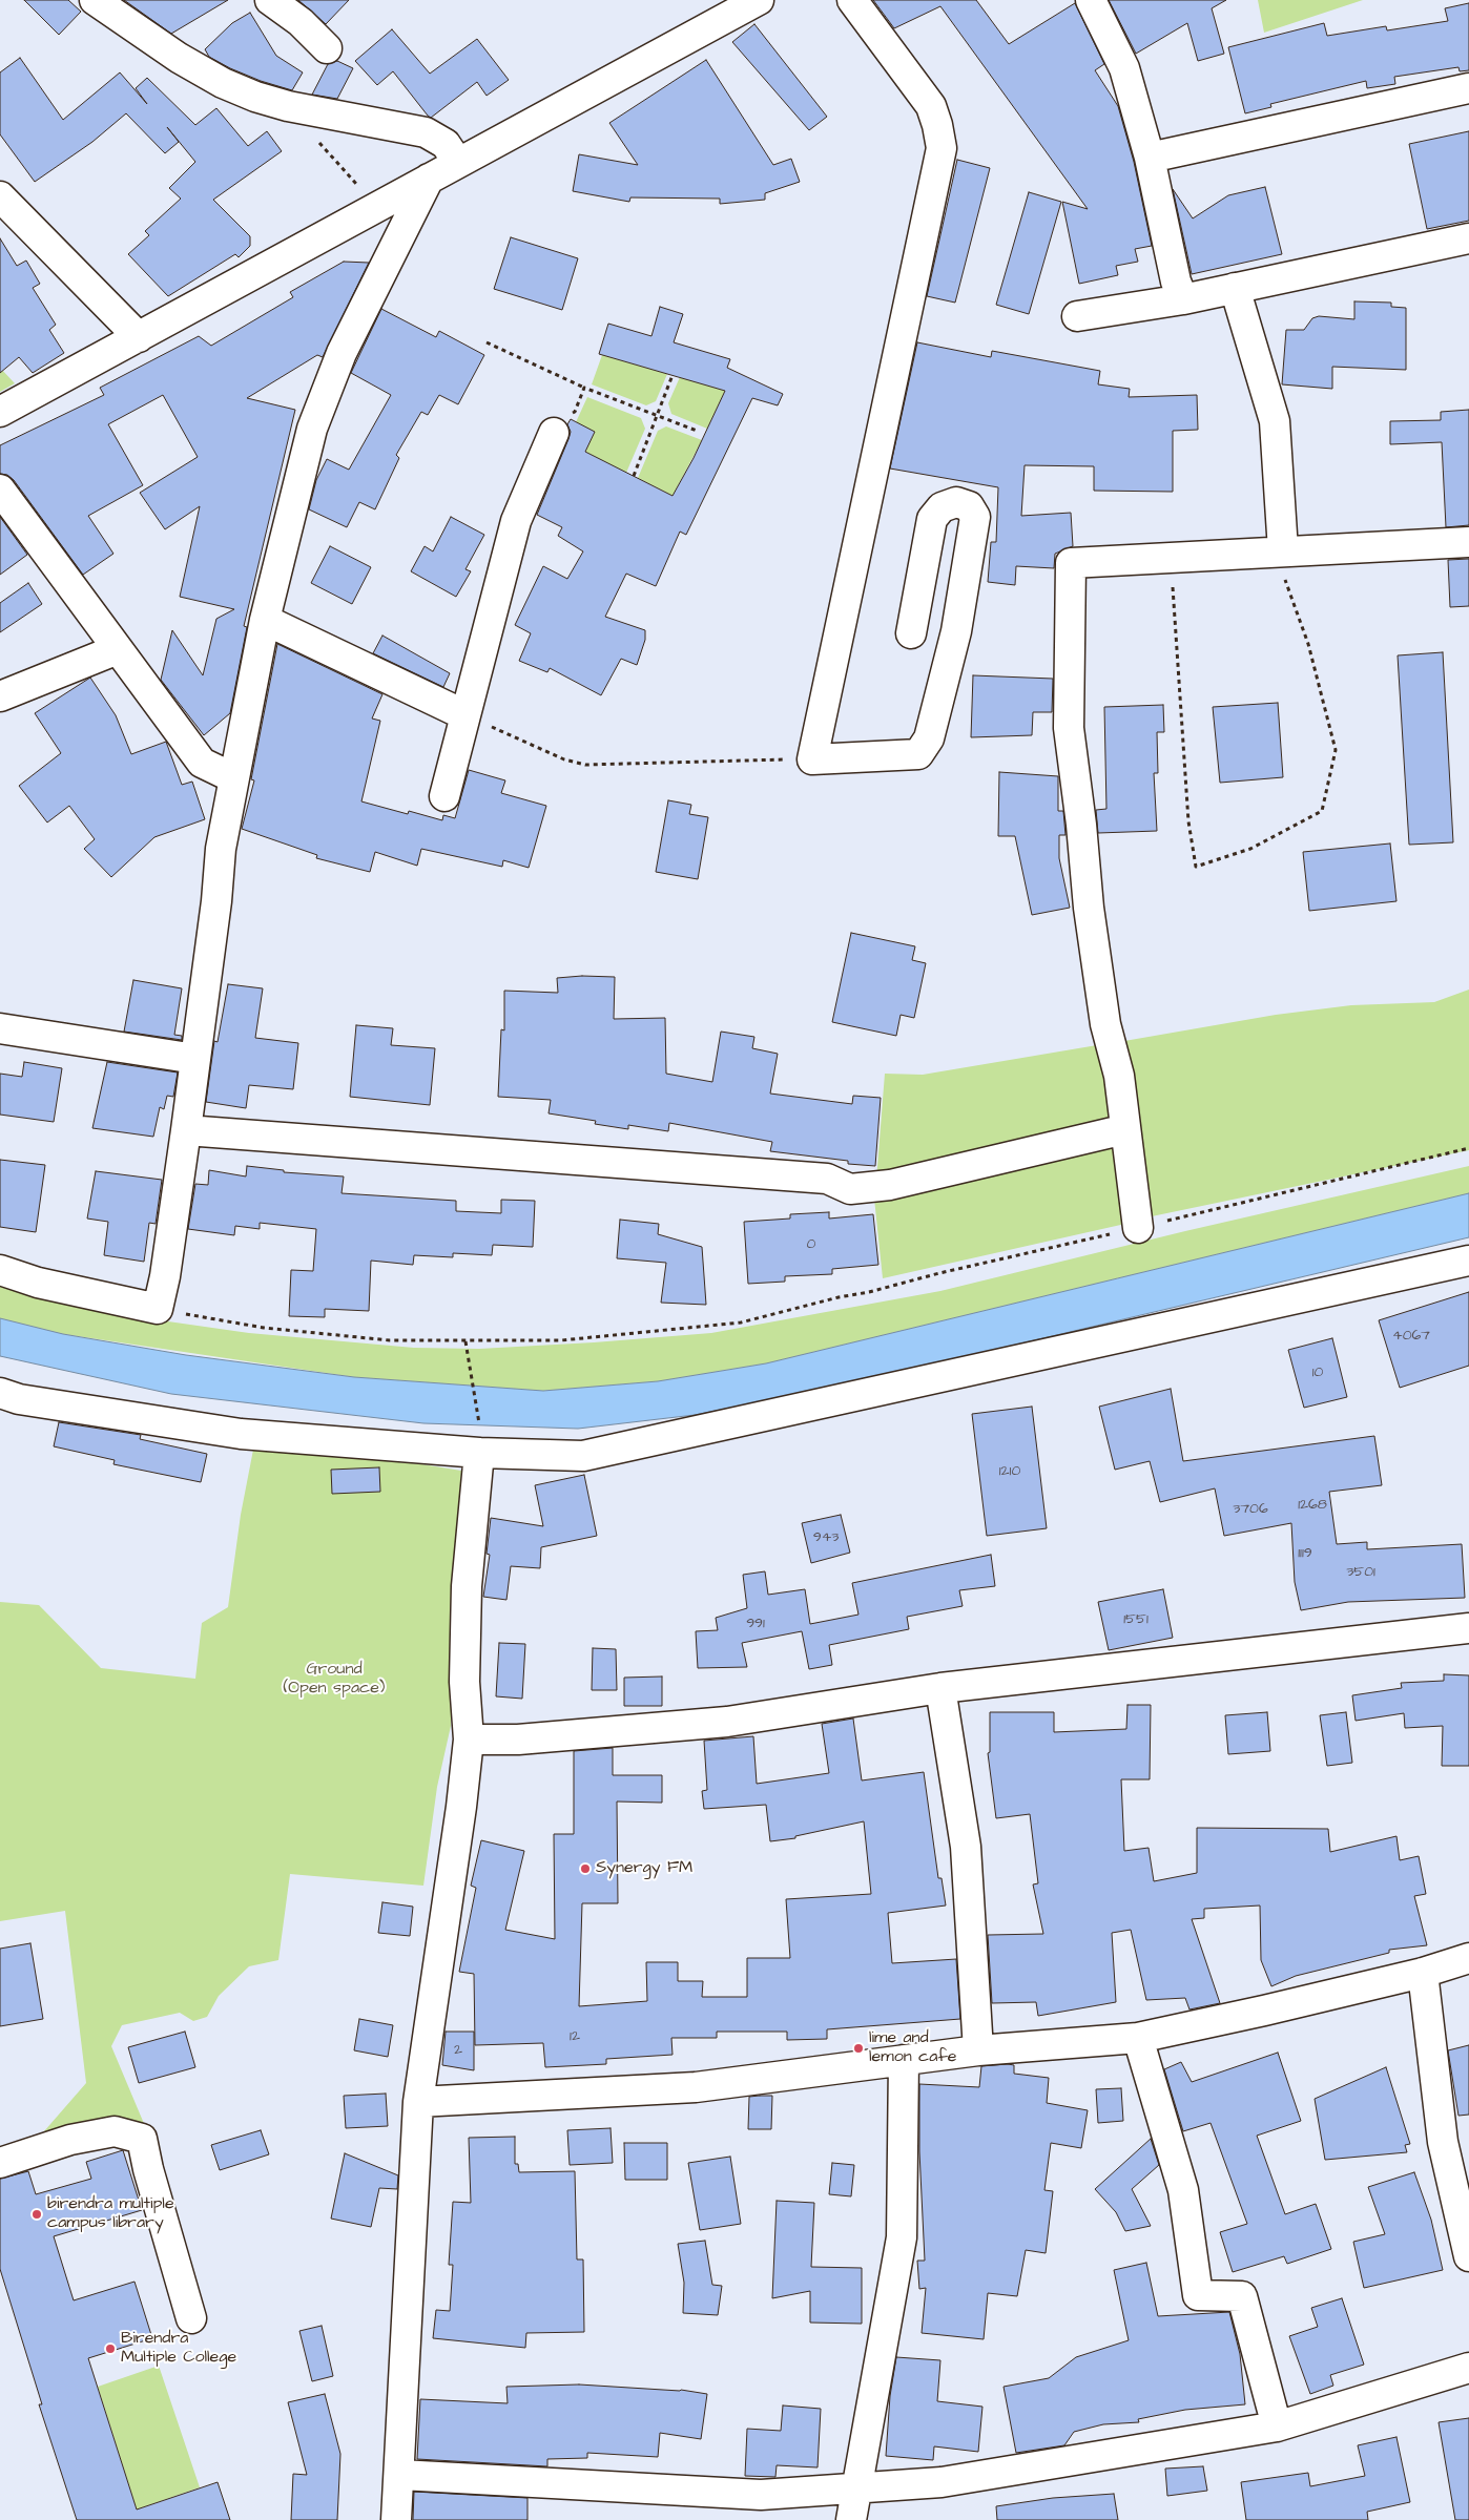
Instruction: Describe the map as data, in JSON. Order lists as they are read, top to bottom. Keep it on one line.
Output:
{"parks":["Ground (Open space)"],"places":["Synergy FM","lime and lemon cafe","birendra multiple campus library","Birendra Multiple College"],"house_numbers":["0","4067","10","1210","1268","3706","943","1119","3501","1551","991","12","2"]}
